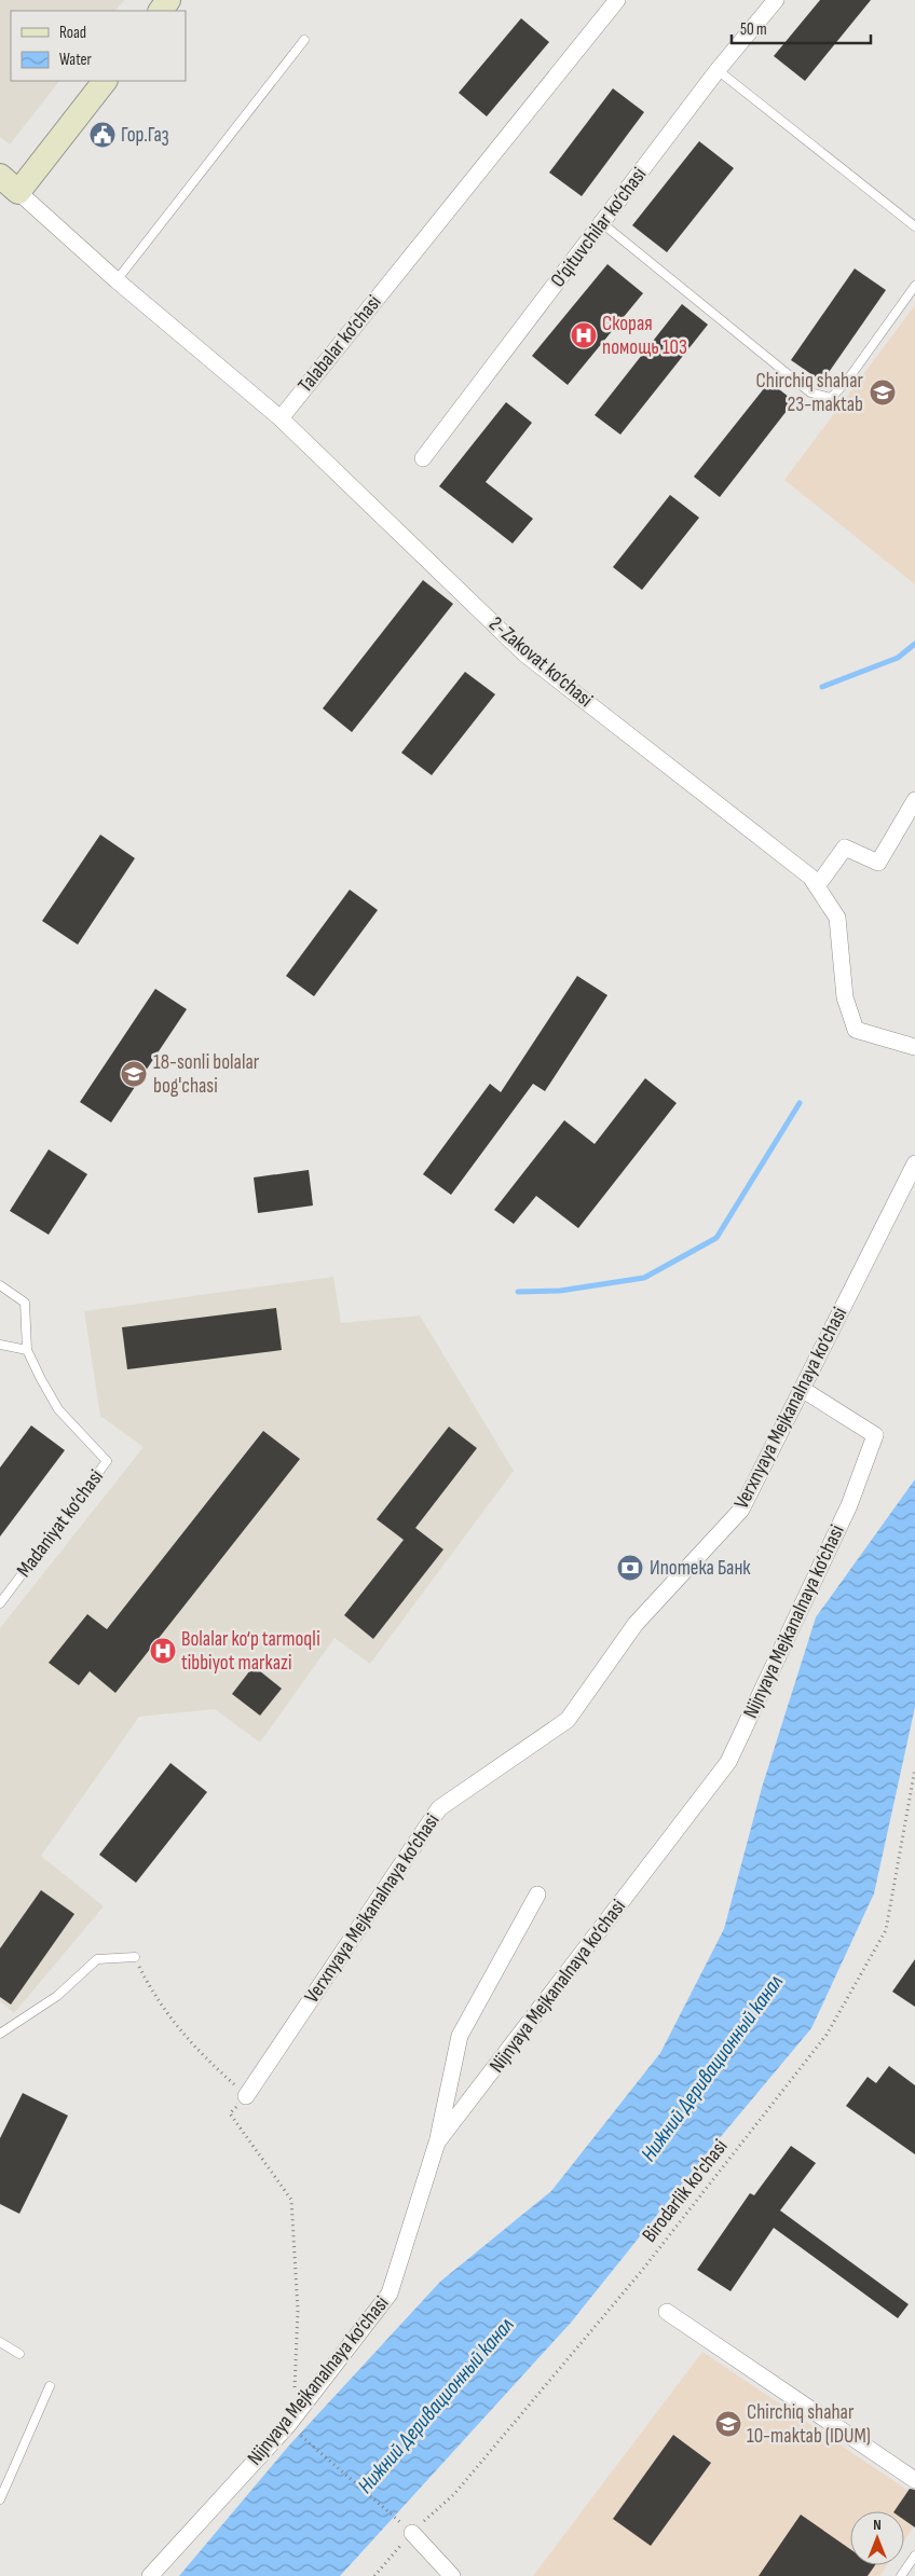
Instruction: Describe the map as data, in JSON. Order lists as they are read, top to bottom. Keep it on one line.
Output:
{"streets":{"street":["O‘qituvchilar ko‘chasi","Talabalar ko‘chasi","2-Zakovat ko‘chasi","Verxnyaya Mejkanalnaya ko‘chasi","Nijnyaya Mejkanalnaya ko‘chasi"],"lane":["Madaniyat ko‘chasi"],"path":["Birodarlik ko'chasi"]},"crossings":[["Talabalar ko‘chasi","2-Zakovat ko‘chasi"],["Verxnyaya Mejkanalnaya ko‘chasi","Nijnyaya Mejkanalnaya ko‘chasi"]],"water":["Нижний Деривационный канал"],"places":{"public building":["Гор.Газ"],"hospital":["Скорая помощь 103","Bolalar ko‘p tarmoqli tibbiyot markazi"],"school or university":["Chirchiq shahar 23-maktab","18-sonli bolalar bog'chasi","Chirchiq shahar 10-maktab (IDUM)"],"bank":["Ипотека Банк"]},"legend":["Road","Water"],"scale_bar":"50 m","north":"top"}
